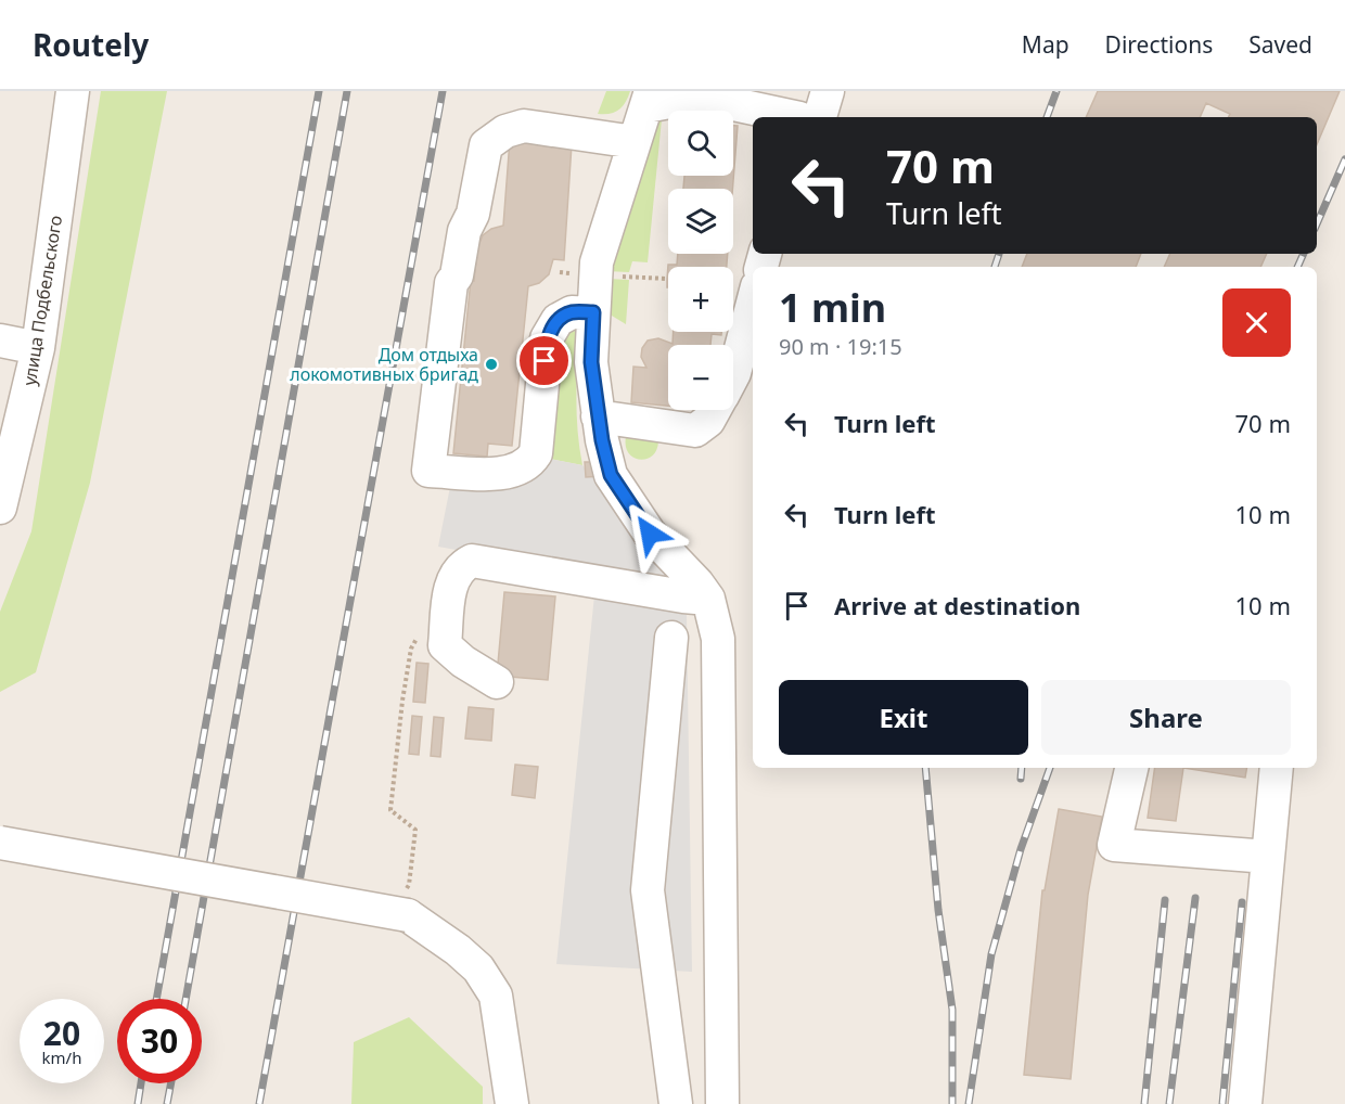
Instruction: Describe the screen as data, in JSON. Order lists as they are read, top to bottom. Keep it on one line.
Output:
{"streets":{"street":["улица Подбельского"]},"places":["Дом отдыха локомотивных бригад"],"page":{"header":"Routely","nav":["Map","Directions","Saved"],"map_buttons":["+","−"],"turn":["70 m","Turn left"],"heading":["1 min","90 m · 19:15"],"list":[{"name":"Turn left","value":"70 m"},{"name":"Turn left","value":"10 m"},{"name":"Arrive at destination","value":"10 m"}],"buttons":["Exit","Share"],"speed":"20 km/h","limit":"30"}}
